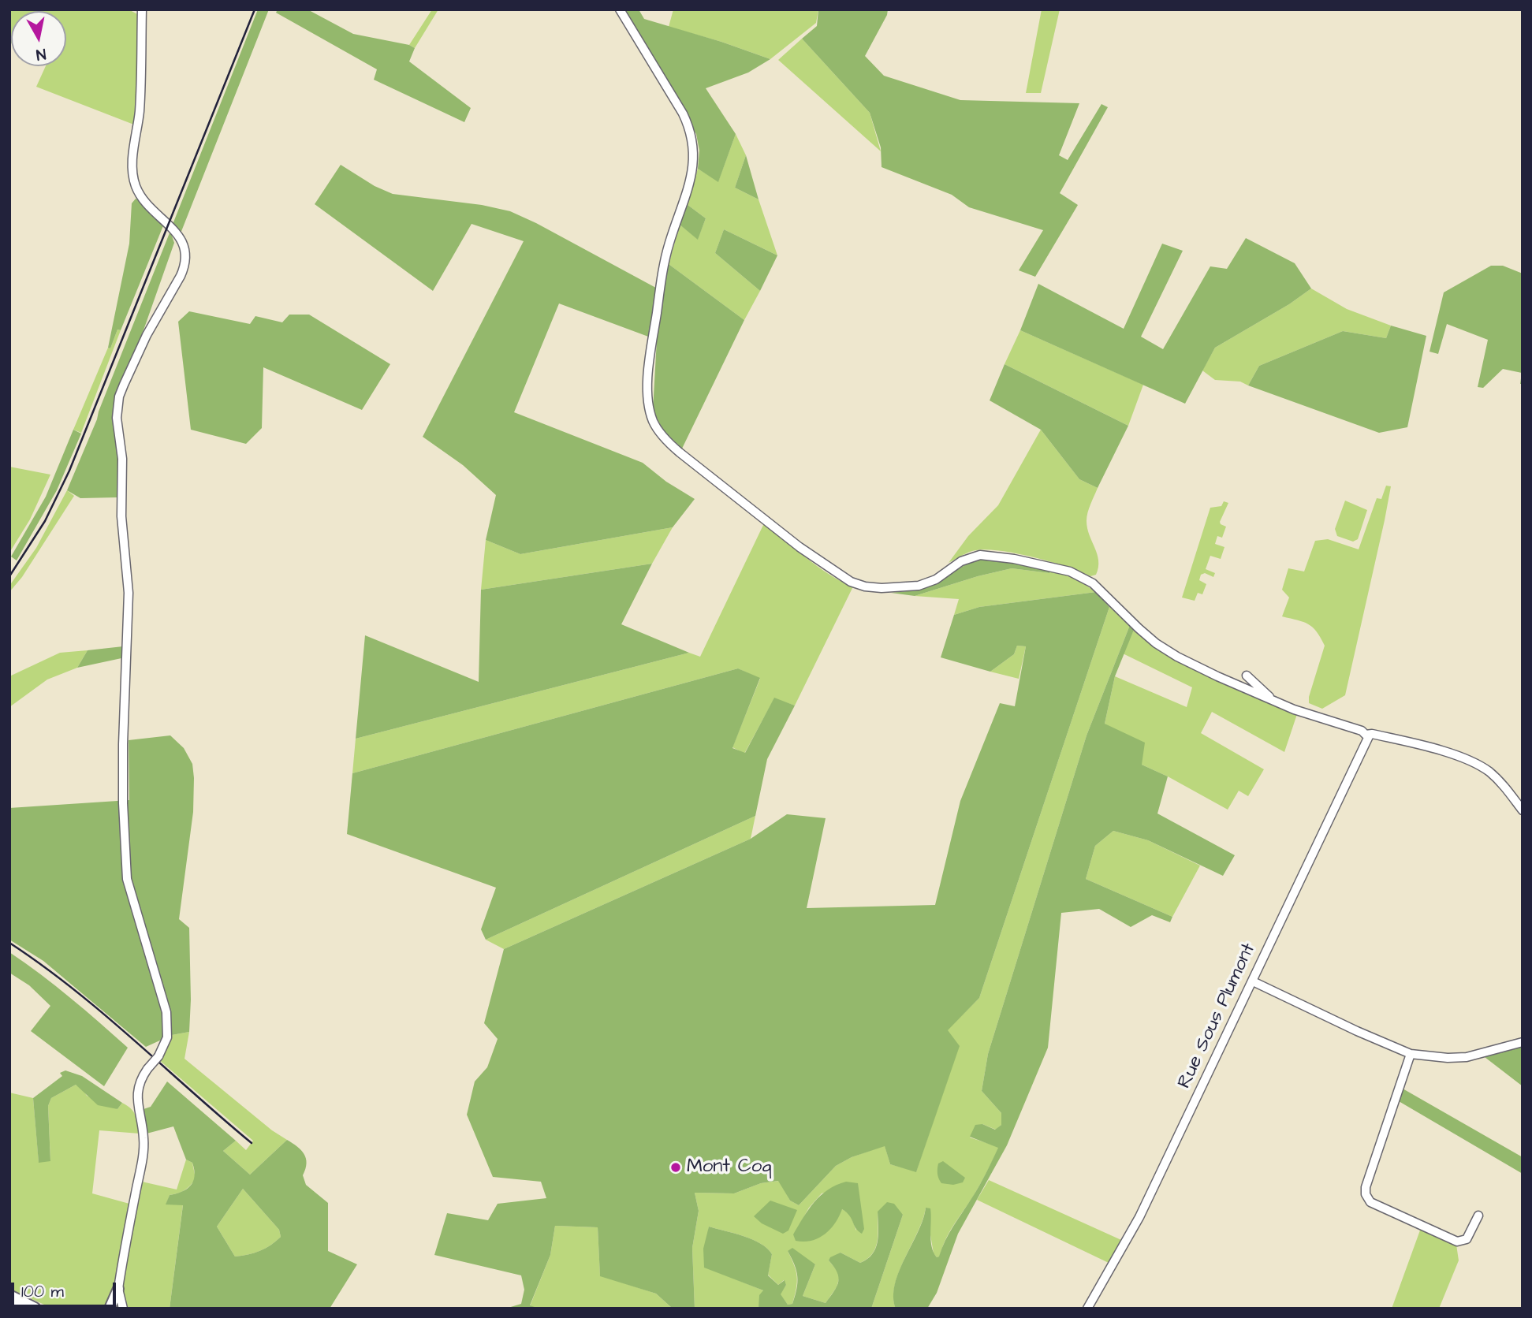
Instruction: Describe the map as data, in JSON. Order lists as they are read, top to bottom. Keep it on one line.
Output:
{"streets":{"street":["Rue Sous Plumont"]},"places":["Mont Coq"],"scale_bar":"100 m","north":"bottom"}
